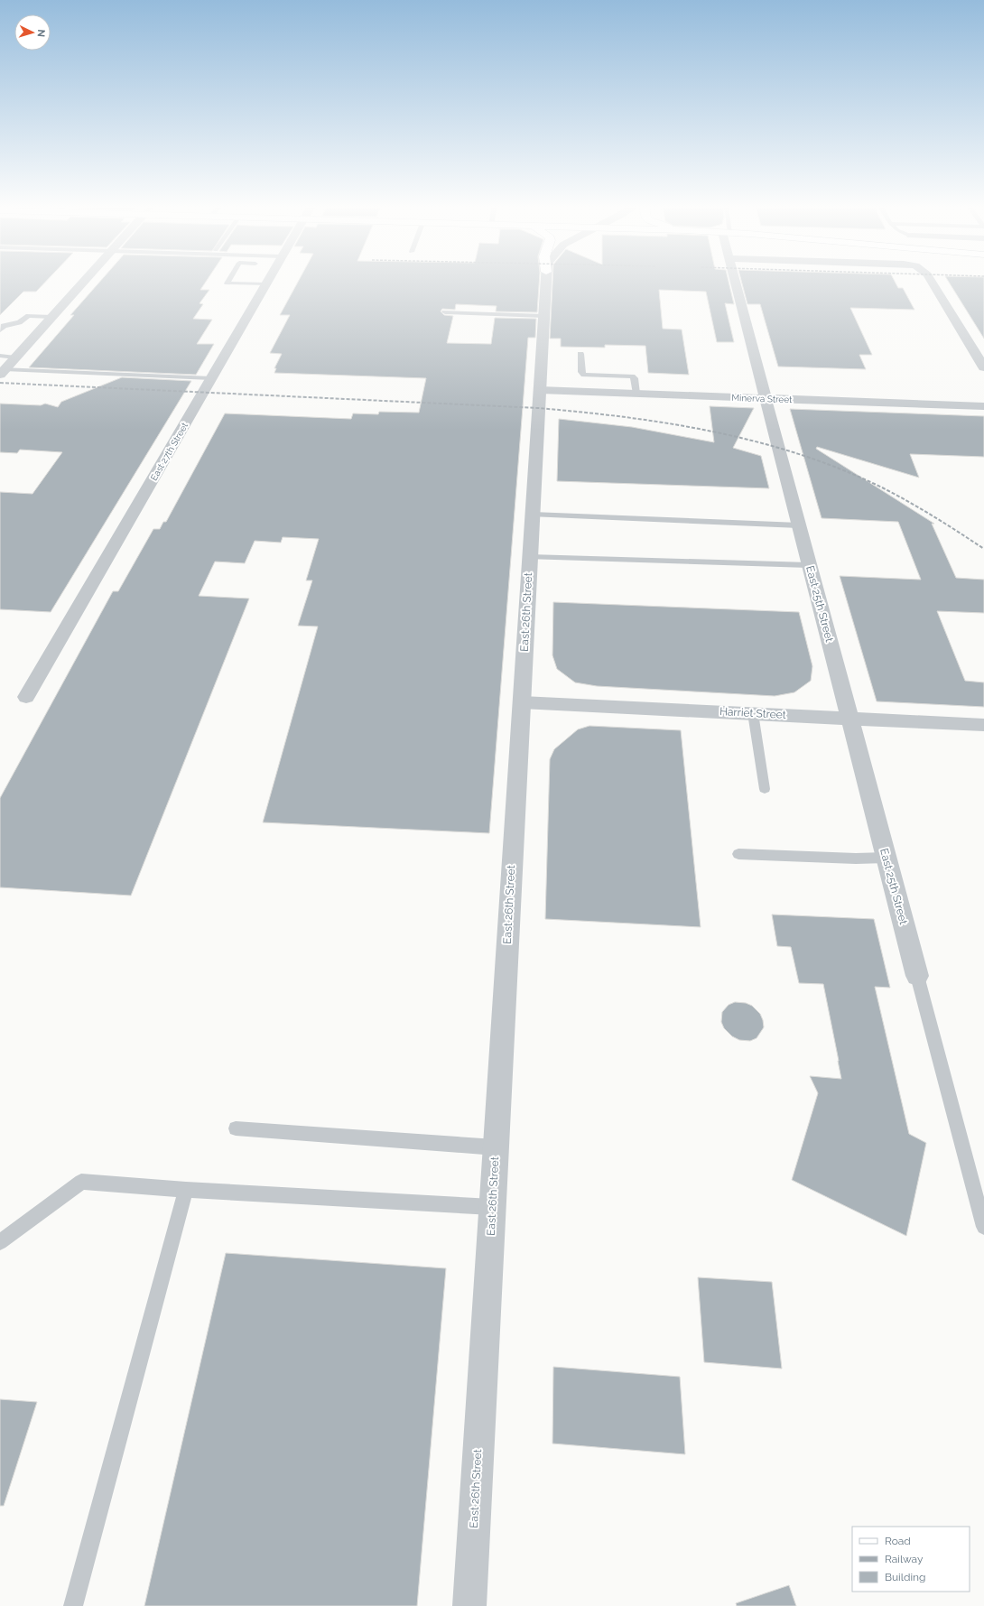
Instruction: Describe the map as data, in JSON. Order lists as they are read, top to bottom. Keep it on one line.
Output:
{"streets":{"street":["Minerva Street","East 27th Street","East 25th Street","East 26th Street","Harriet Street"]},"crossings":[["Minerva Street","East 25th Street"],["Minerva Street","East 26th Street"],["East 25th Street","Harriet Street"],["East 26th Street","Harriet Street"]],"legend":["Road","Railway","Building"],"north":"right"}
